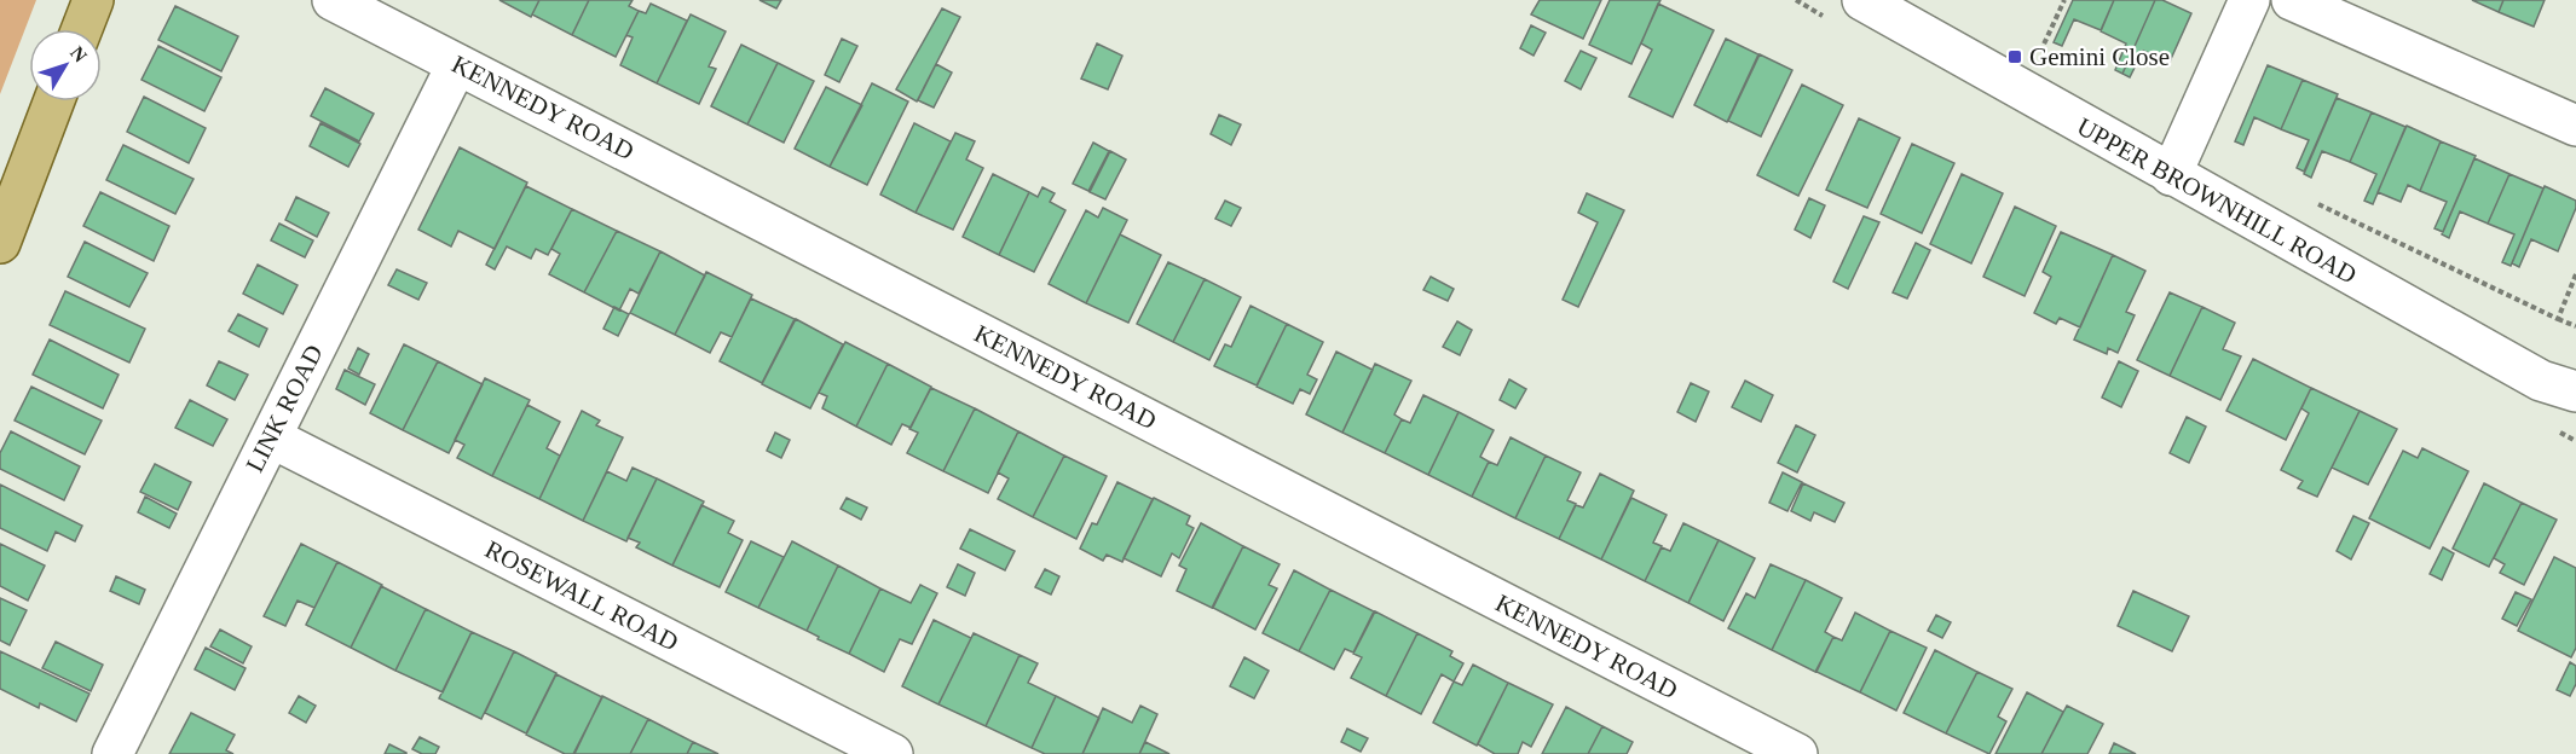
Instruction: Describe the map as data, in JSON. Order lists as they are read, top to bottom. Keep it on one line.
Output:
{"streets":{"street":["KENNEDY ROAD","UPPER BROWNHILL ROAD","LINK ROAD","ROSEWALL ROAD"]},"crossings":[["KENNEDY ROAD","LINK ROAD"],["LINK ROAD","ROSEWALL ROAD"]],"places":{"transit":["Gemini Close"]},"north":"top right"}
